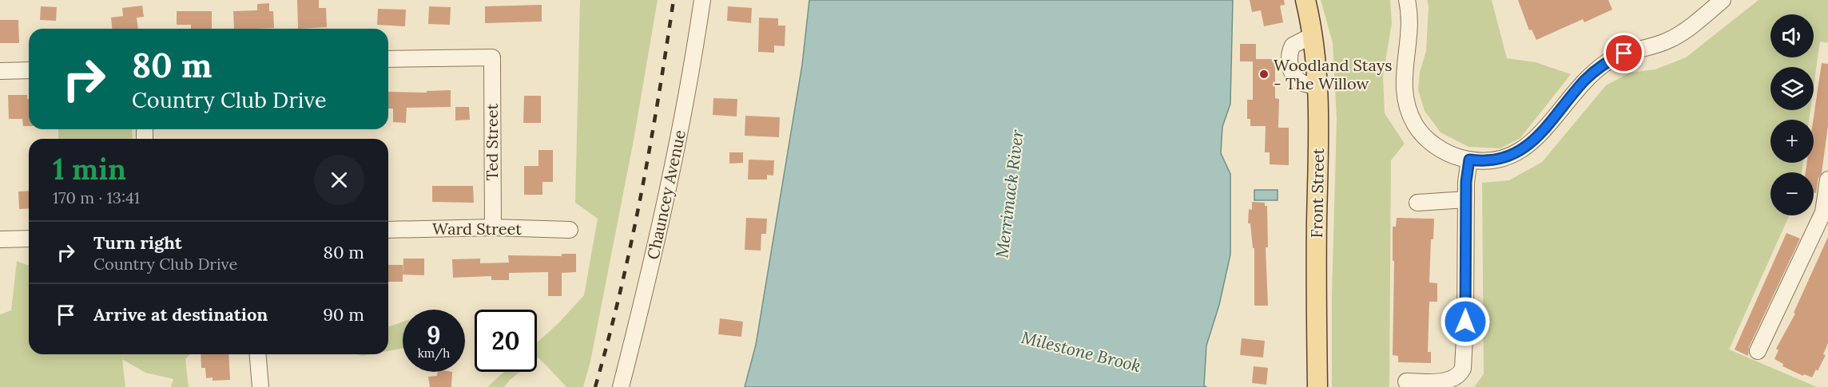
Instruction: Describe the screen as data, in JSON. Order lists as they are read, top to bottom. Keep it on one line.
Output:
{"streets":{"main road":["Front Street"],"street":["Ted Street","Chauncey Avenue","Ward Street"]},"crossings":[["Ted Street","Ward Street"]],"water":["Merrimack River","Milestone Brook"],"places":["Woodland Stays - The Willow"],"page":{"map_buttons":["+","−"],"turn":["80 m","Country Club Drive"],"heading":["1 min","170 m · 13:41"],"list":[{"name":"Turn right","note":"Country Club Drive","value":"80 m"},{"name":"Arrive at destination","value":"90 m"}],"speed":"9 km/h","limit":"20"}}
